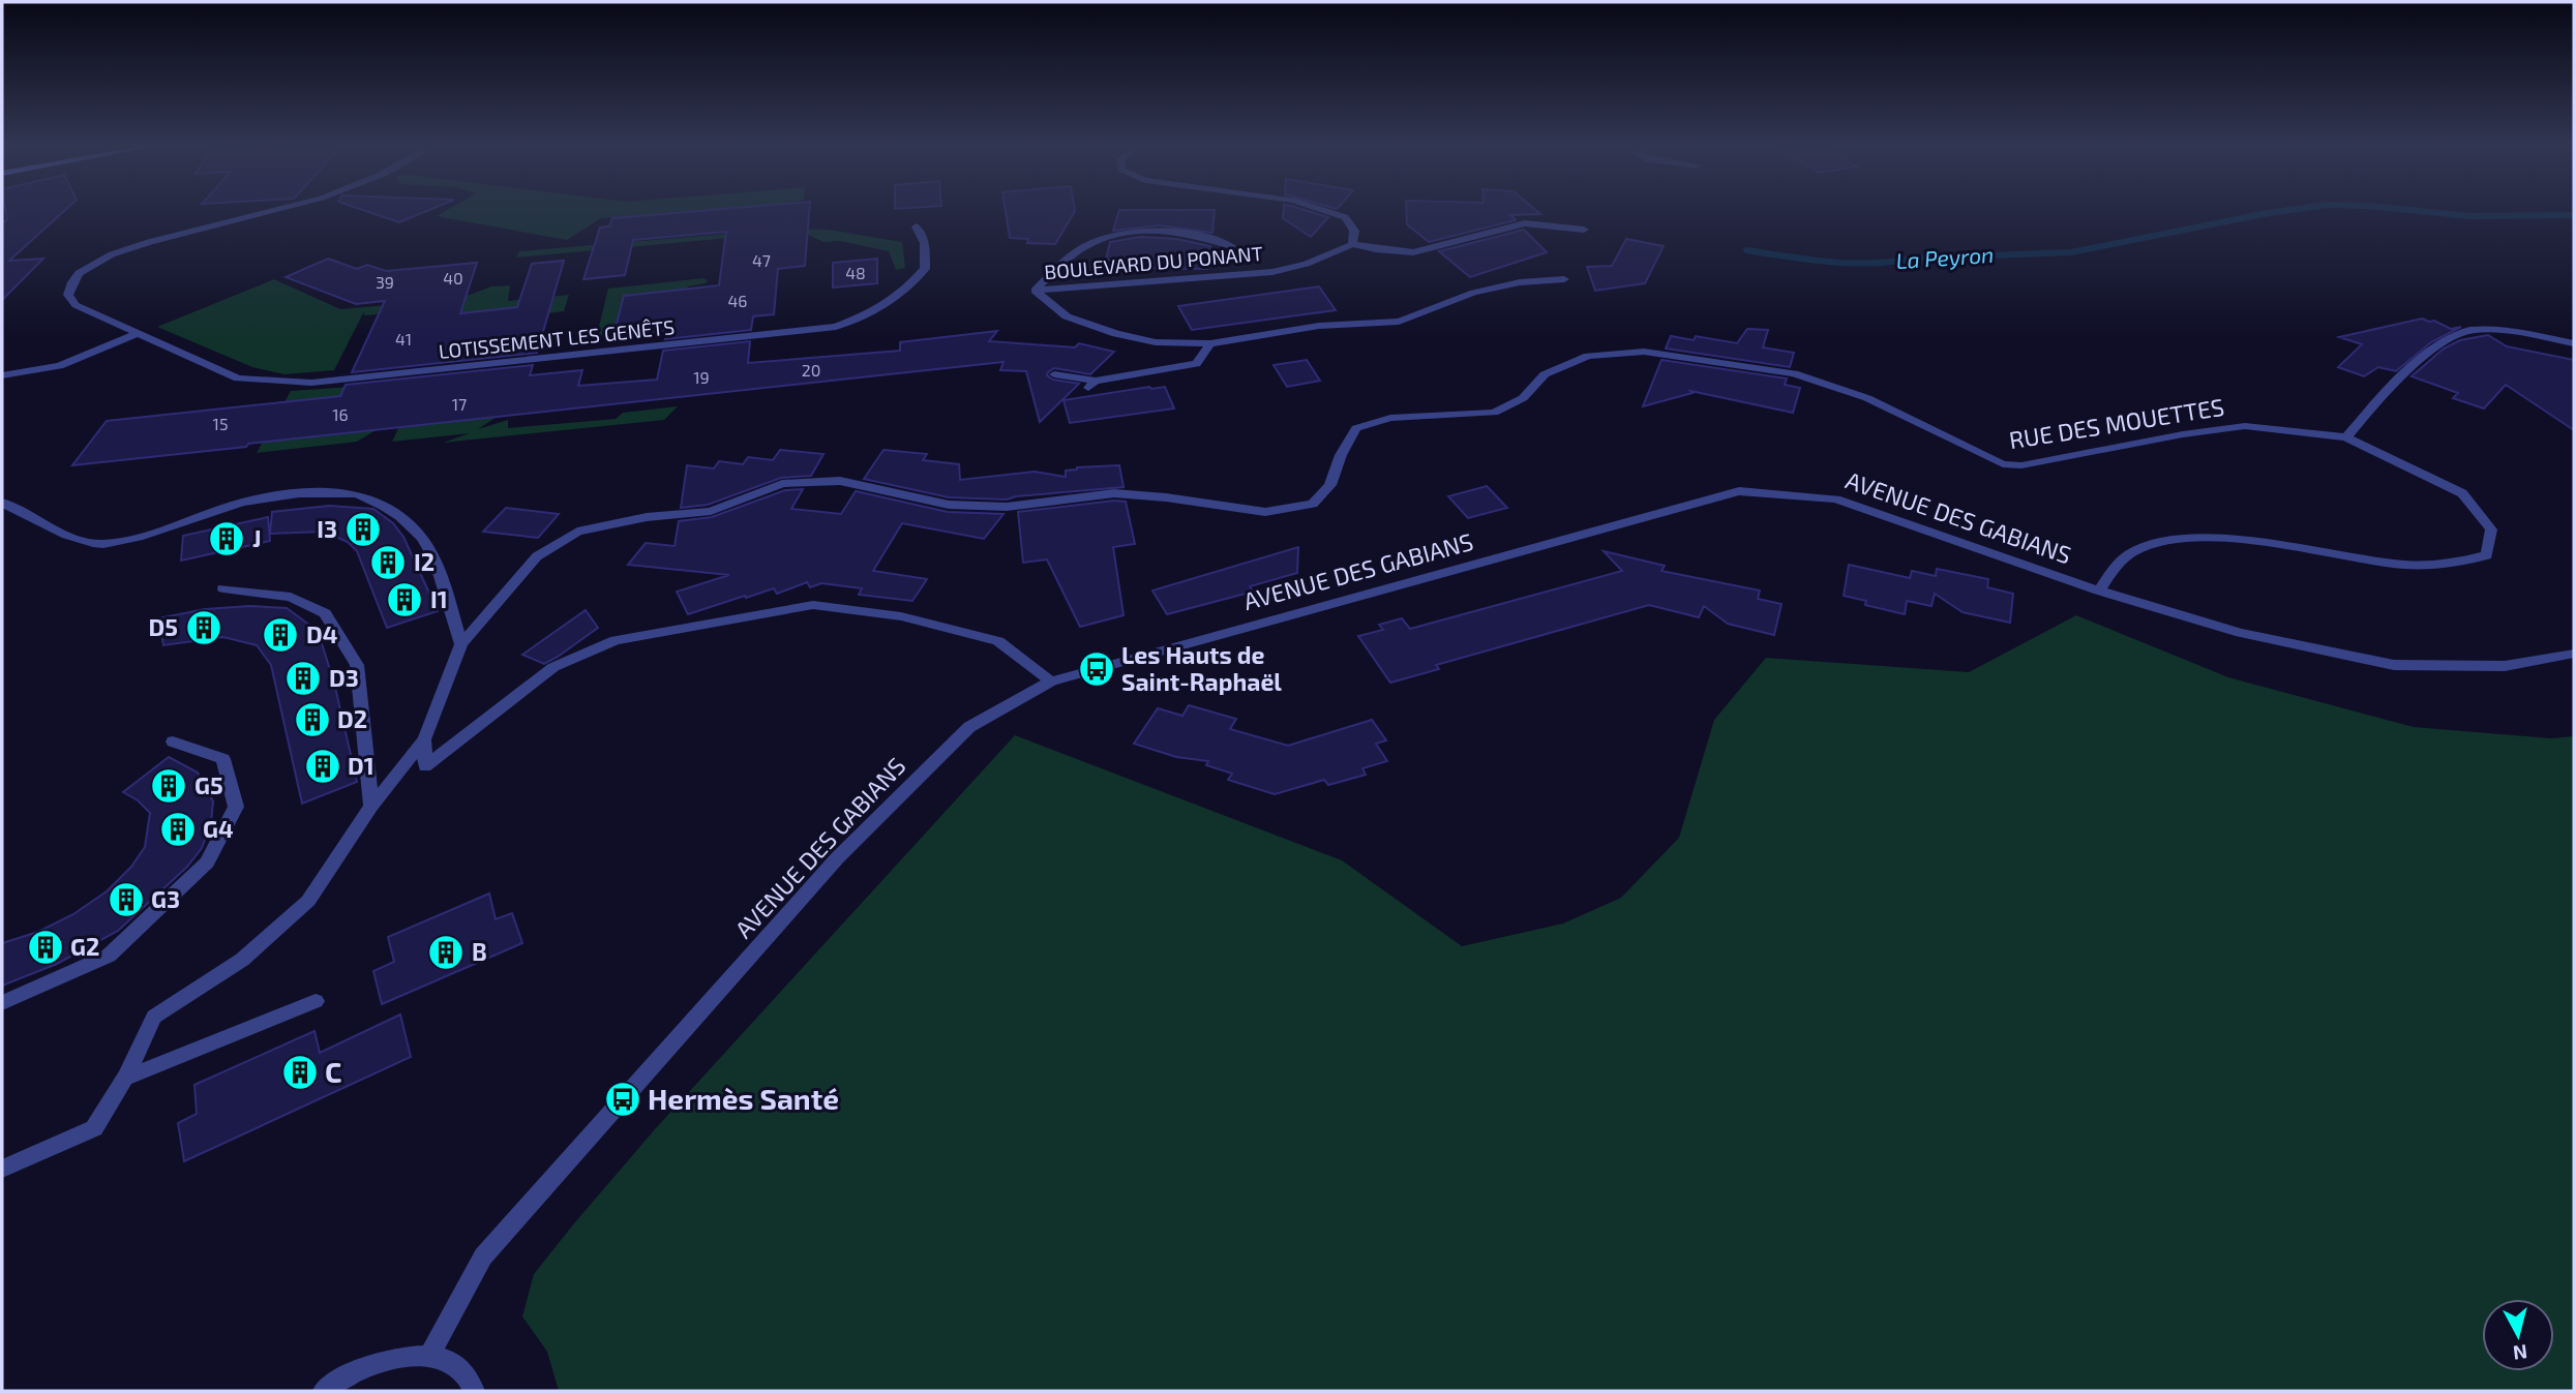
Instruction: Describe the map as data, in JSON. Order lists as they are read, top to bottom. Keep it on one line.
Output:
{"streets":{"street":["BOULEVARD DU PONANT","LOTISSEMENT LES GENÊTS","RUE DES MOUETTES","AVENUE DES GABIANS"]},"crossings":[["RUE DES MOUETTES","AVENUE DES GABIANS"]],"water":["La Peyron"],"places":{"building":["I3","J","I2","I1","D5","D4","D3","D2","D1","G5","G4","G3","G2","B","C"],"bus stop":["Les Hauts de Saint-Raphaël","Hermès Santé"]},"house_numbers":["47","48","40","39","46","41","20","19","17","16","15"],"north":"bottom"}
